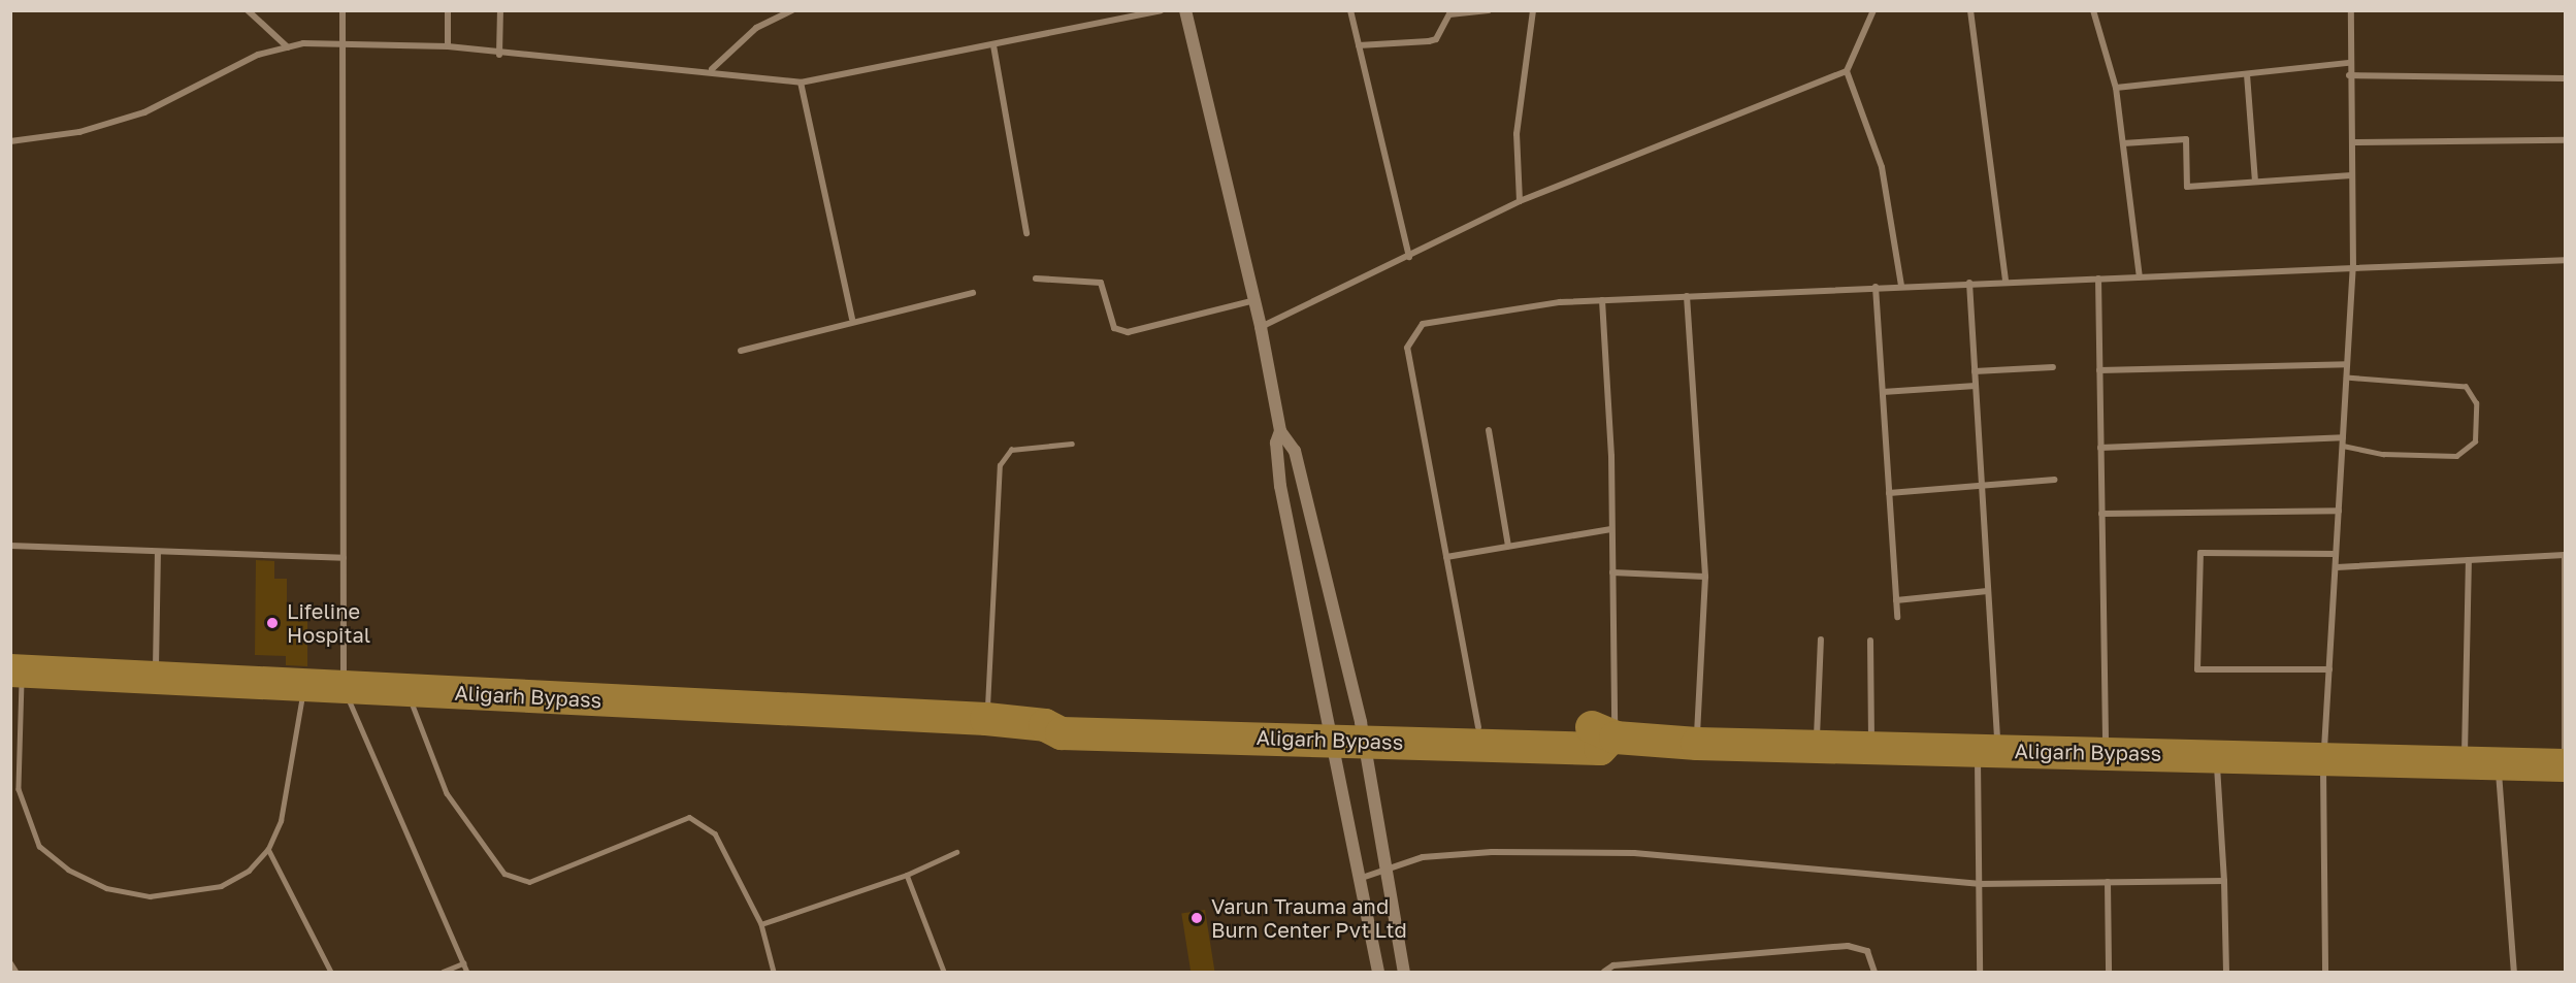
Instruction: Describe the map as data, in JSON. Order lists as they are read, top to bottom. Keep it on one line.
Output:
{"streets":{"highway":["Aligarh Bypass"]},"places":["Lifeline Hospital","Varun Trauma and Burn Center Pvt Ltd"]}
